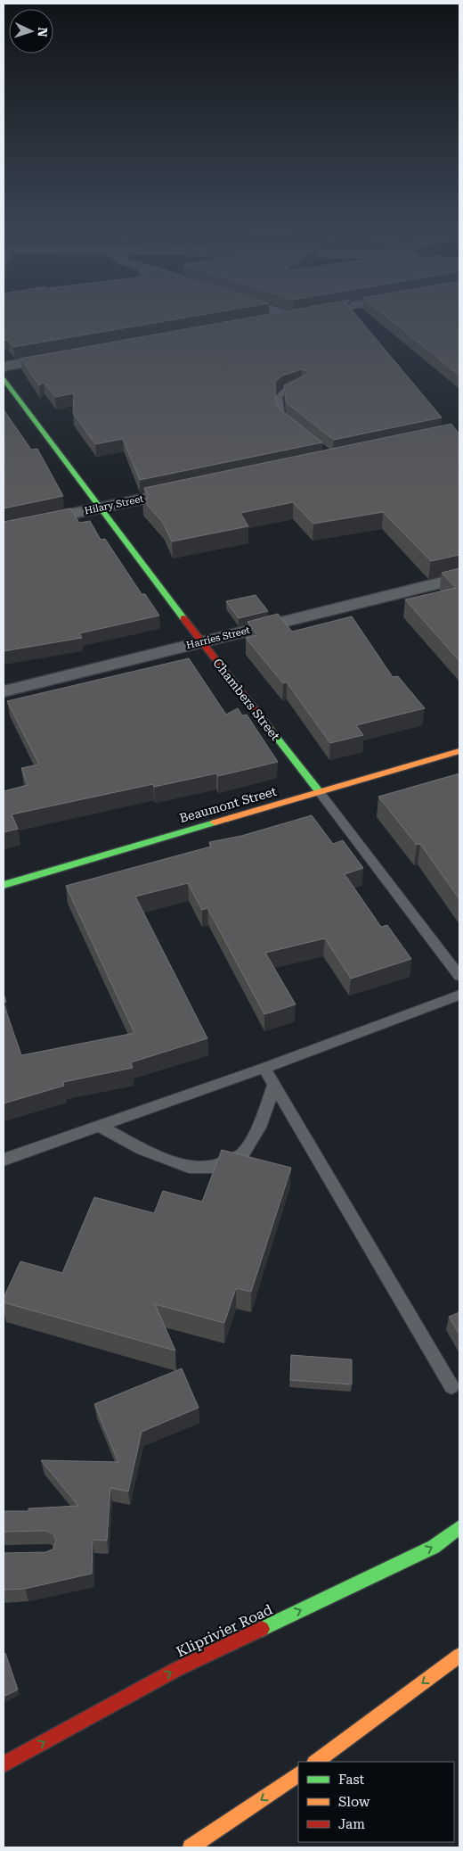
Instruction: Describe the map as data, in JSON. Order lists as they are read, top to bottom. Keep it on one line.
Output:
{"streets":{"street":["Hilary Street","Harries Street","Chambers Street","Beaumont Street","Kliprivier Road"]},"crossings":[["Hilary Street","Chambers Street"],["Harries Street","Chambers Street"],["Chambers Street","Beaumont Street"]],"one_way":["Kliprivier Road"],"legend":["Fast","Slow","Jam"],"north":"right"}
